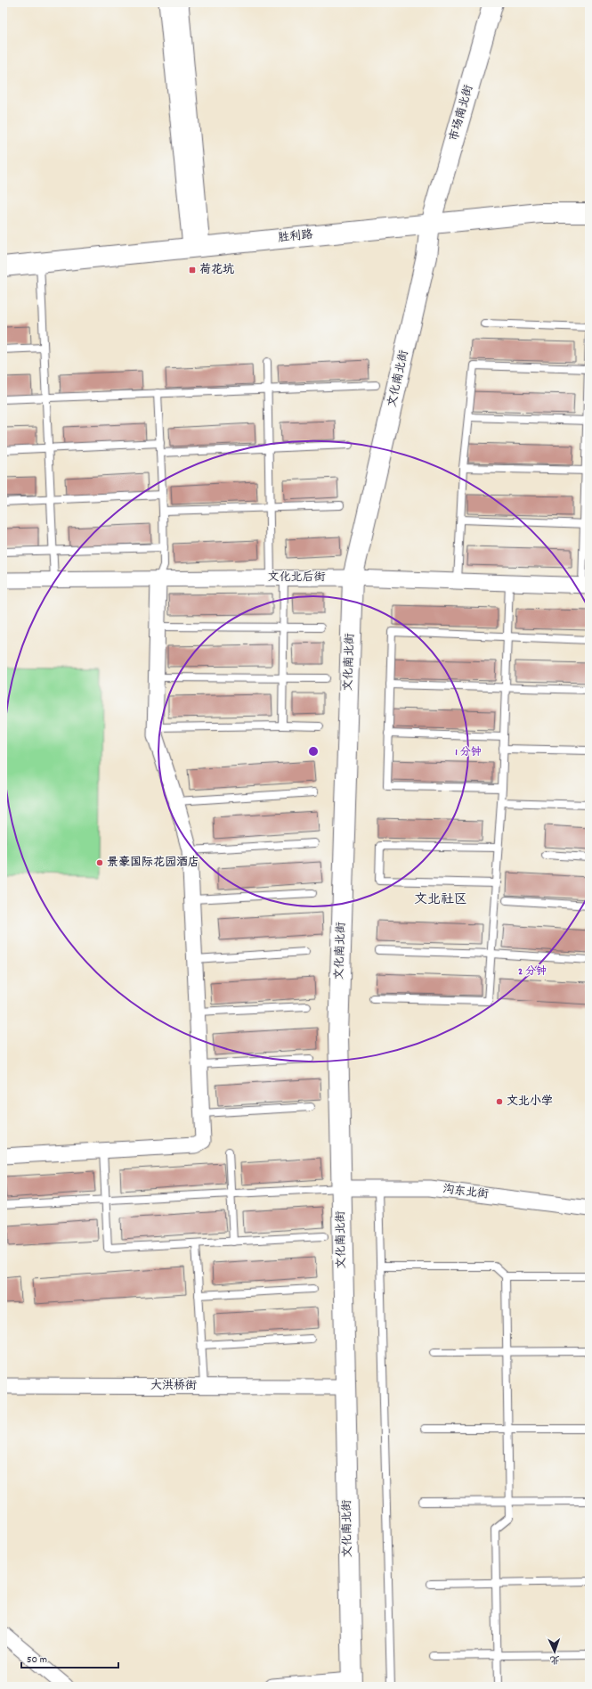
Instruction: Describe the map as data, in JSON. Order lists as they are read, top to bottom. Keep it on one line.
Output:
{"streets":{"street":["市场南北街","胜利路","文化南北街","文化北后街","沟东北街","大洪桥街"]},"crossings":[["市场南北街","胜利路"],["市场南北街","文化南北街"],["胜利路","文化南北街"],["文化南北街","文化北后街"],["文化南北街","沟东北街"],["文化南北街","大洪桥街"]],"districts":["文北社区"],"places":{"transit":["荷花坑"],"other":["景豪国际花园酒店","文北小学"]},"scale_bar":"50 m","north":"bottom","rings":["1 分钟","2 分钟"]}
